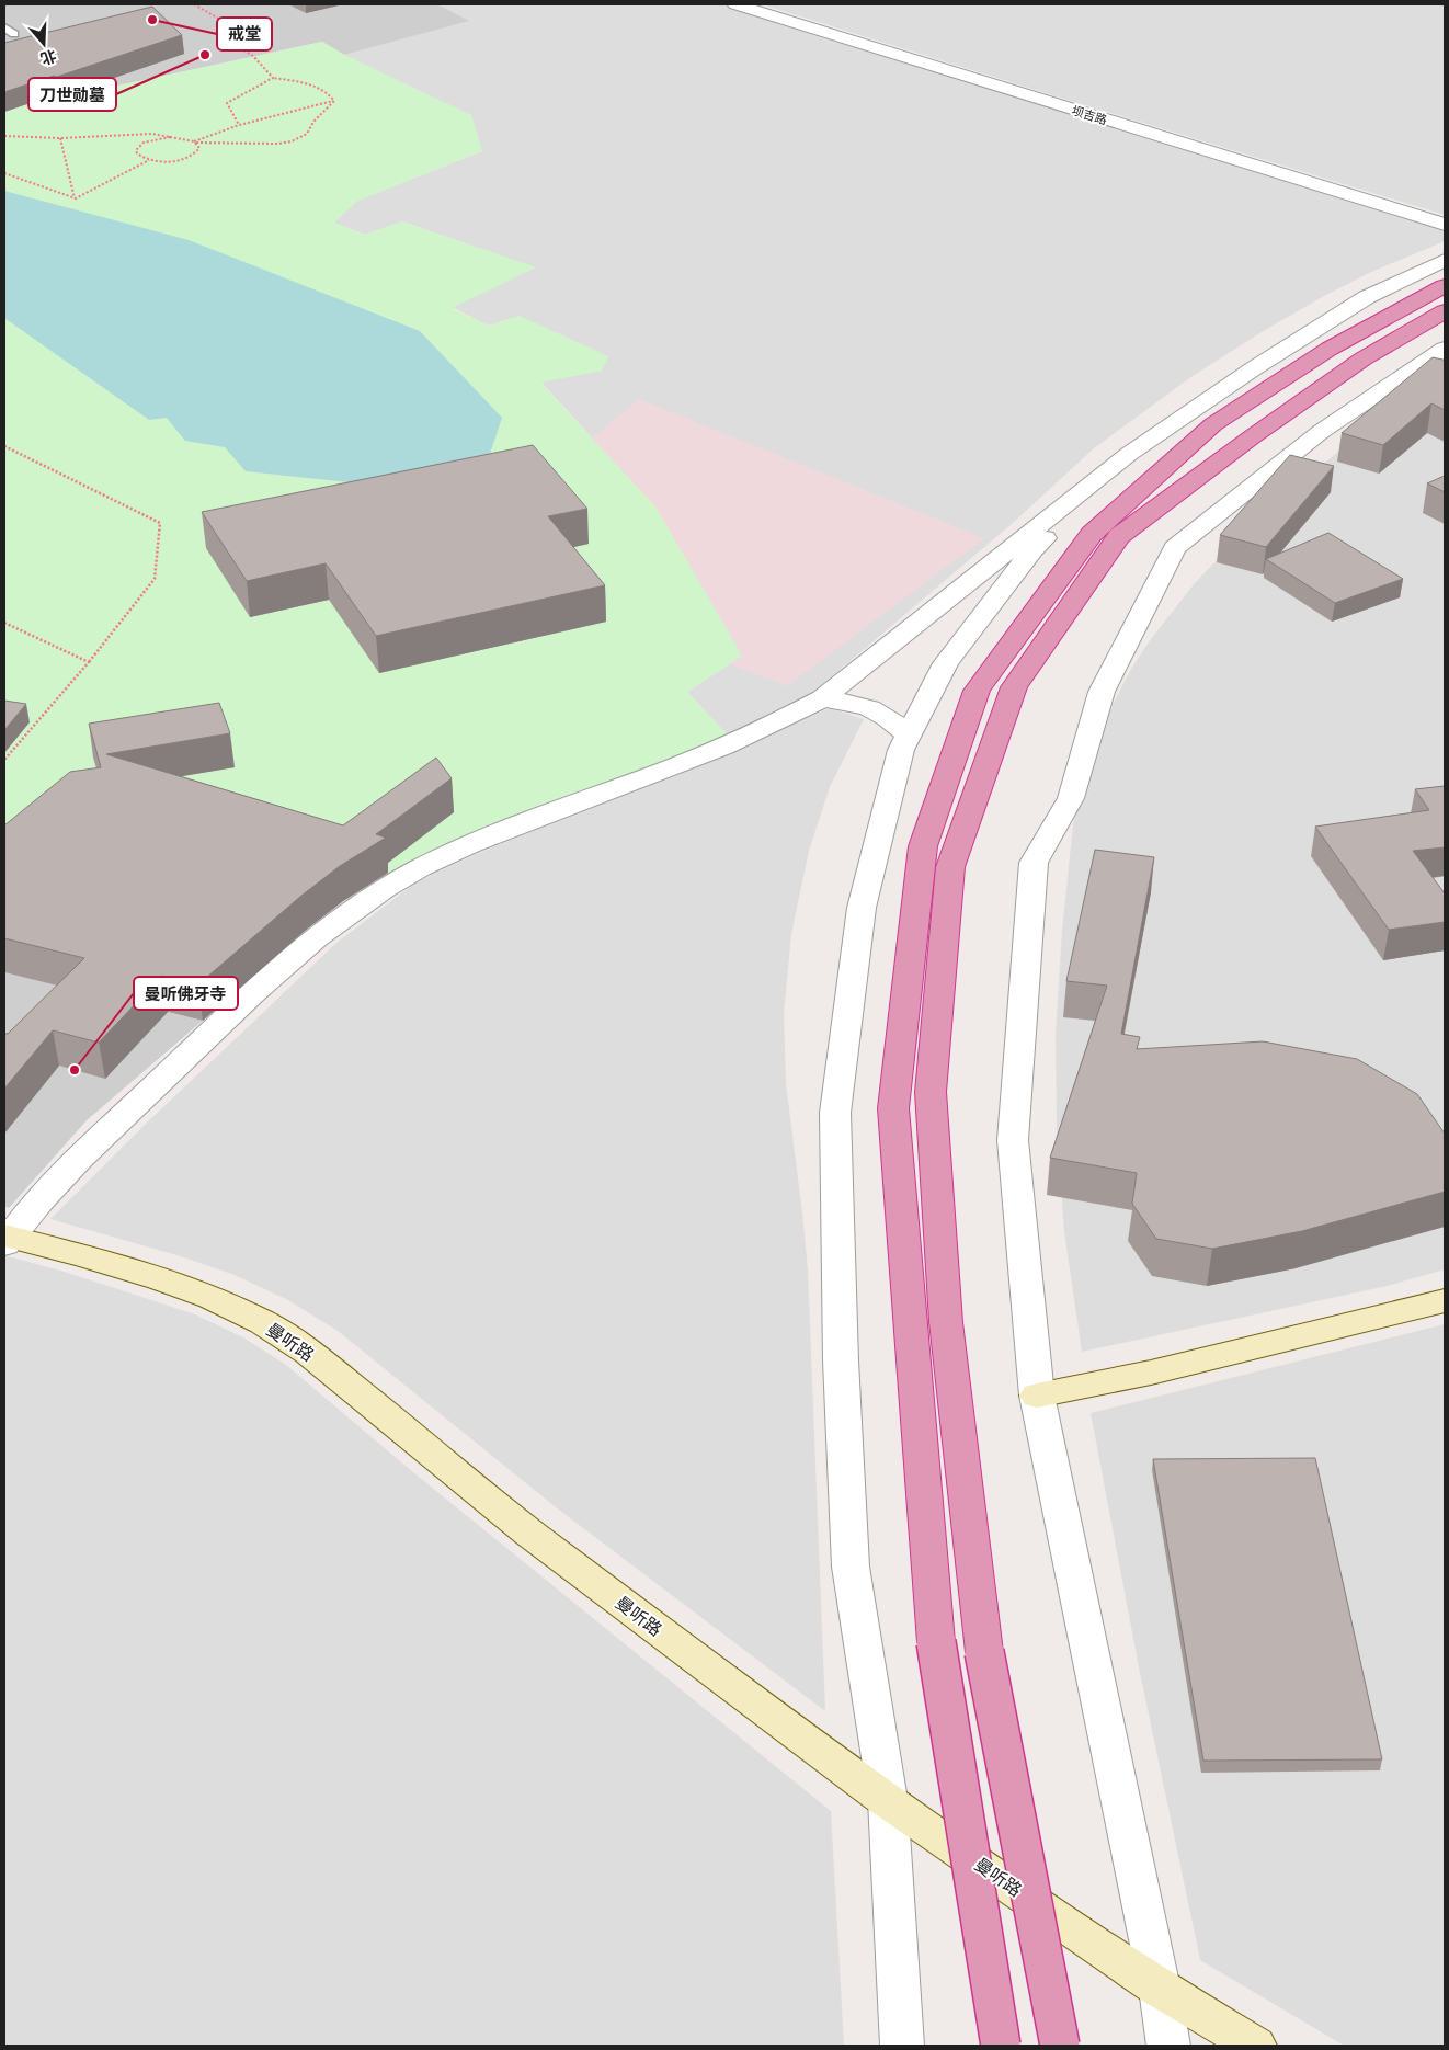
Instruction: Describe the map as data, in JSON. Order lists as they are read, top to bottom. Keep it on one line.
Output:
{"streets":{"street":["坝吉路","曼听路"]},"places":["戒堂","刀世勋墓","曼听佛牙寺"],"north":"bottom"}
